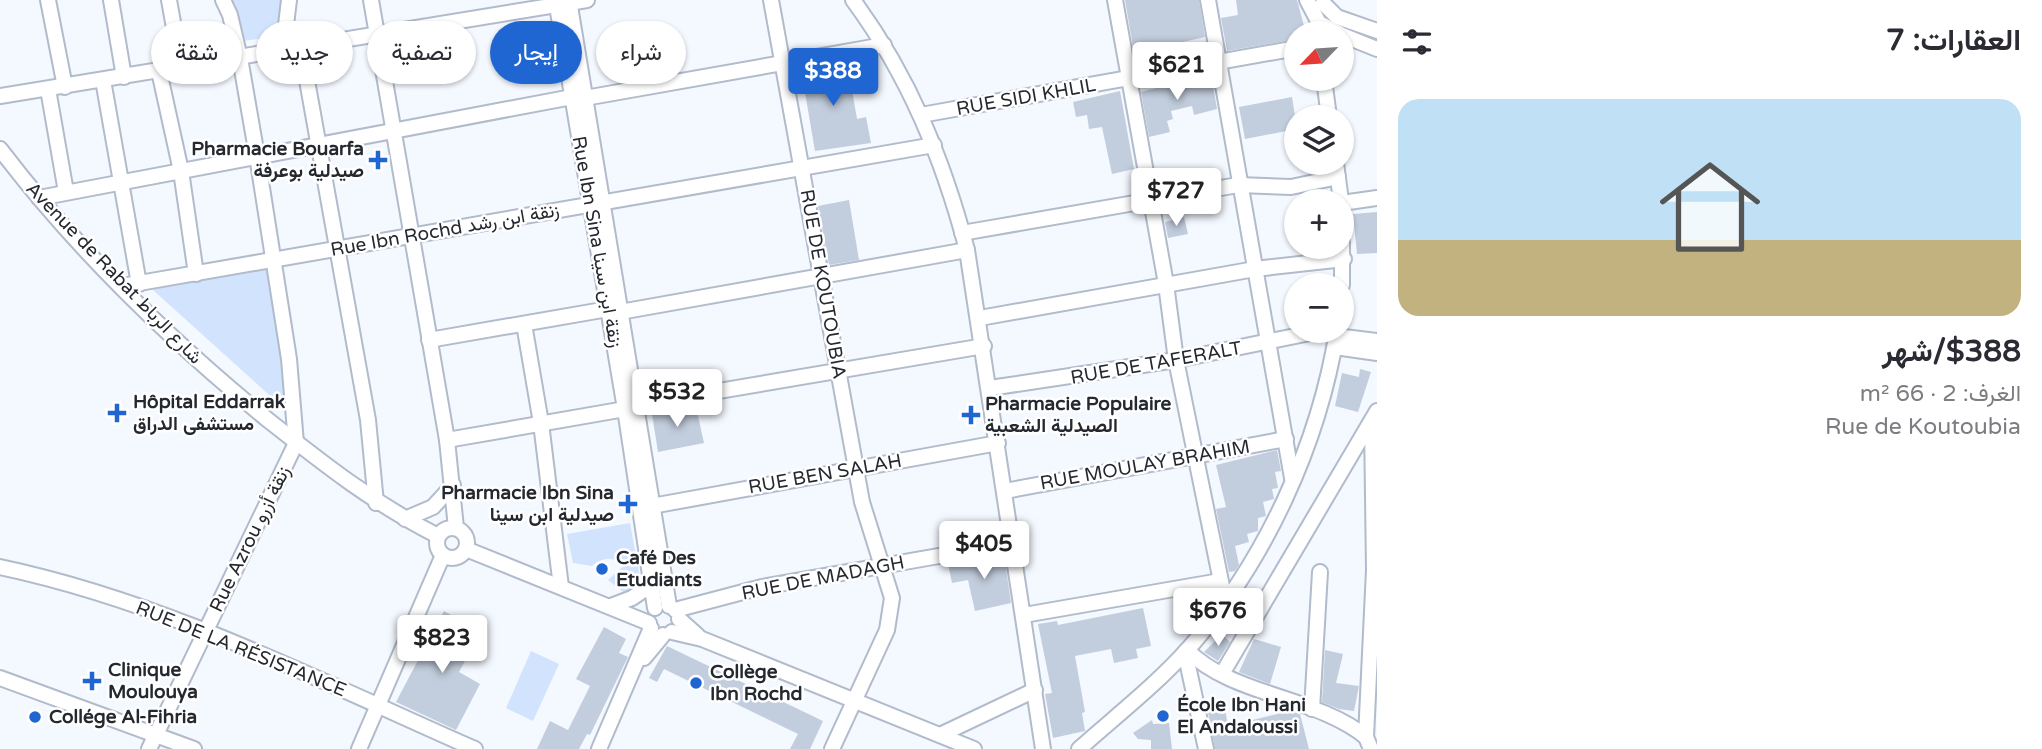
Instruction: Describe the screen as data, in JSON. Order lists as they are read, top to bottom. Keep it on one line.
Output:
{"streets":{"street":["RUE SIDI KHLIL","Rue Ibn Rochd زنقة ابن رشد","Rue Ibn Sina زنقة ابن سينا","Avenue de Rabat شارع الرباط","RUE DE KOUTOUBIA","RUE DE TAFERALT","RUE MOULAY BRAHIM","RUE BEN SALAH","Rue Azrou زنقة أزرو","RUE DE MADAGH","RUE DE LA RÉSISTANCE"]},"crossings":[["Rue Ibn Rochd زنقة ابن رشد","Rue Ibn Sina زنقة ابن سينا"],["Rue Ibn Rochd زنقة ابن رشد","Avenue de Rabat شارع الرباط"],["Rue Ibn Rochd زنقة ابن رشد","RUE DE KOUTOUBIA"],["Rue Ibn Sina زنقة ابن سينا","RUE BEN SALAH"],["Rue Ibn Sina زنقة ابن سينا","RUE DE MADAGH"],["Avenue de Rabat شارع الرباط","Rue Azrou زنقة أزرو"],["RUE DE KOUTOUBIA","RUE BEN SALAH"],["RUE DE KOUTOUBIA","RUE DE MADAGH"],["Rue Azrou زنقة أزرو","RUE DE LA RÉSISTANCE"]],"places":{"health":["Pharmacie Bouarfa صيدلية بوعرفة","Hôpital Eddarrak مستشفى الدراق","Pharmacie Populaire الصيدلية الشعبية","Pharmacie Ibn Sina صيدلية ابن سينا","Clinique Moulouya"],"other":["Café Des Etudiants","Collège Ibn Rochd","École Ibn Hani El Andaloussi","Collége Al-Fihria"]},"north":"bottom left","page":{"heading":"العقارات: 7","map_buttons":["+","−"],"chip":["شراء","إيجار","تصفية","جديد","شقة"],"price":["$621","$388","$727","$532","$405","$676","$823"],"list":[{"name":"$388/شهر","note":"الغرف: 2 · 66 m² · Rue de Koutoubia"}]}}
